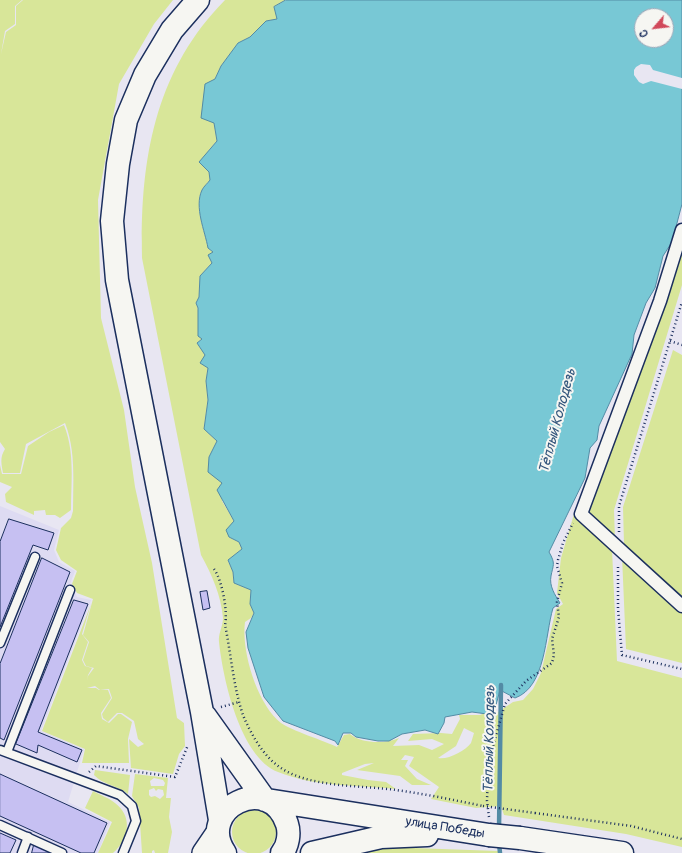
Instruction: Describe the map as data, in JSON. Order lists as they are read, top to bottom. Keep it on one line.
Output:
{"streets":{"main road":["улица Победы"]},"water":["Тёплый Колодезь"],"north":"bottom left"}
